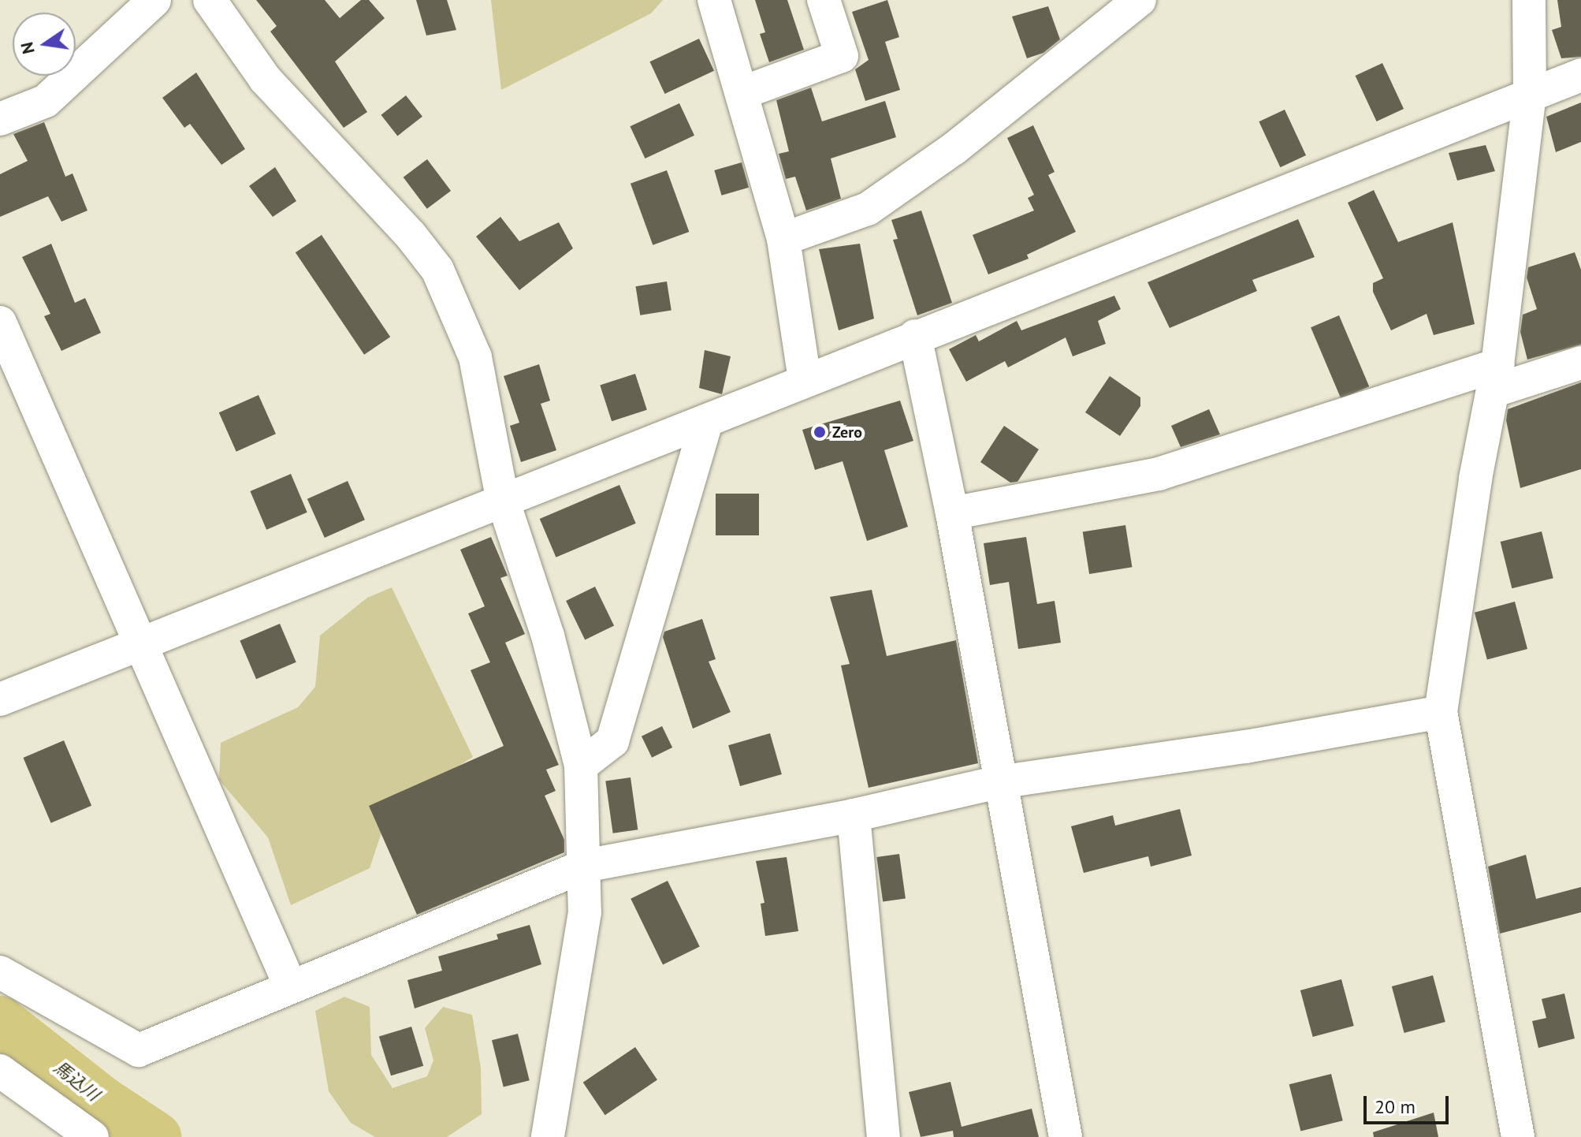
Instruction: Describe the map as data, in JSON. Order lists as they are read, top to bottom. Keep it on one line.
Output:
{"water":["馬込川"],"places":["Zero"],"scale_bar":"20 m","north":"left"}
